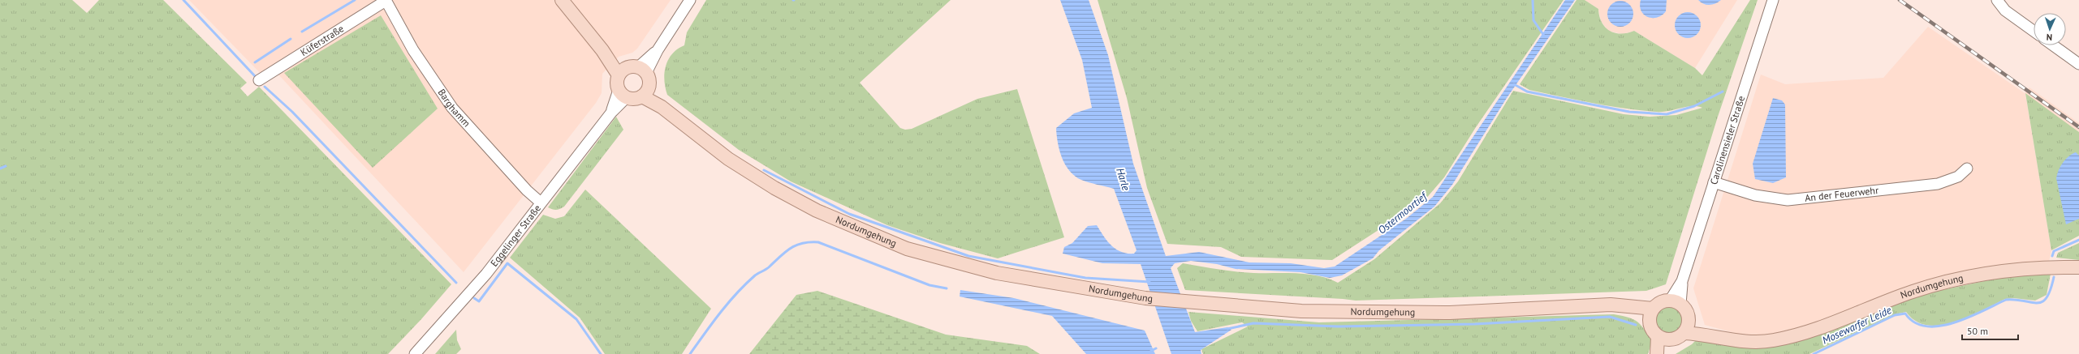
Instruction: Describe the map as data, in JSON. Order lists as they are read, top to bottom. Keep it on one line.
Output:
{"streets":{"main road":["Nordumgehung"],"street":["Küferstraße","Barghamm","Carolinensieler Straße","An der Feuerwehr","Eggelinger Straße"]},"crossings":[["Küferstraße","Barghamm"],["Barghamm","Eggelinger Straße"],["Carolinensieler Straße","An der Feuerwehr"],["Carolinensieler Straße","Nordumgehung"],["Nordumgehung","Eggelinger Straße"]],"water":["Harle","Ostermoortief","Mosewarfer Leide"],"scale_bar":"50 m","north":"bottom"}
